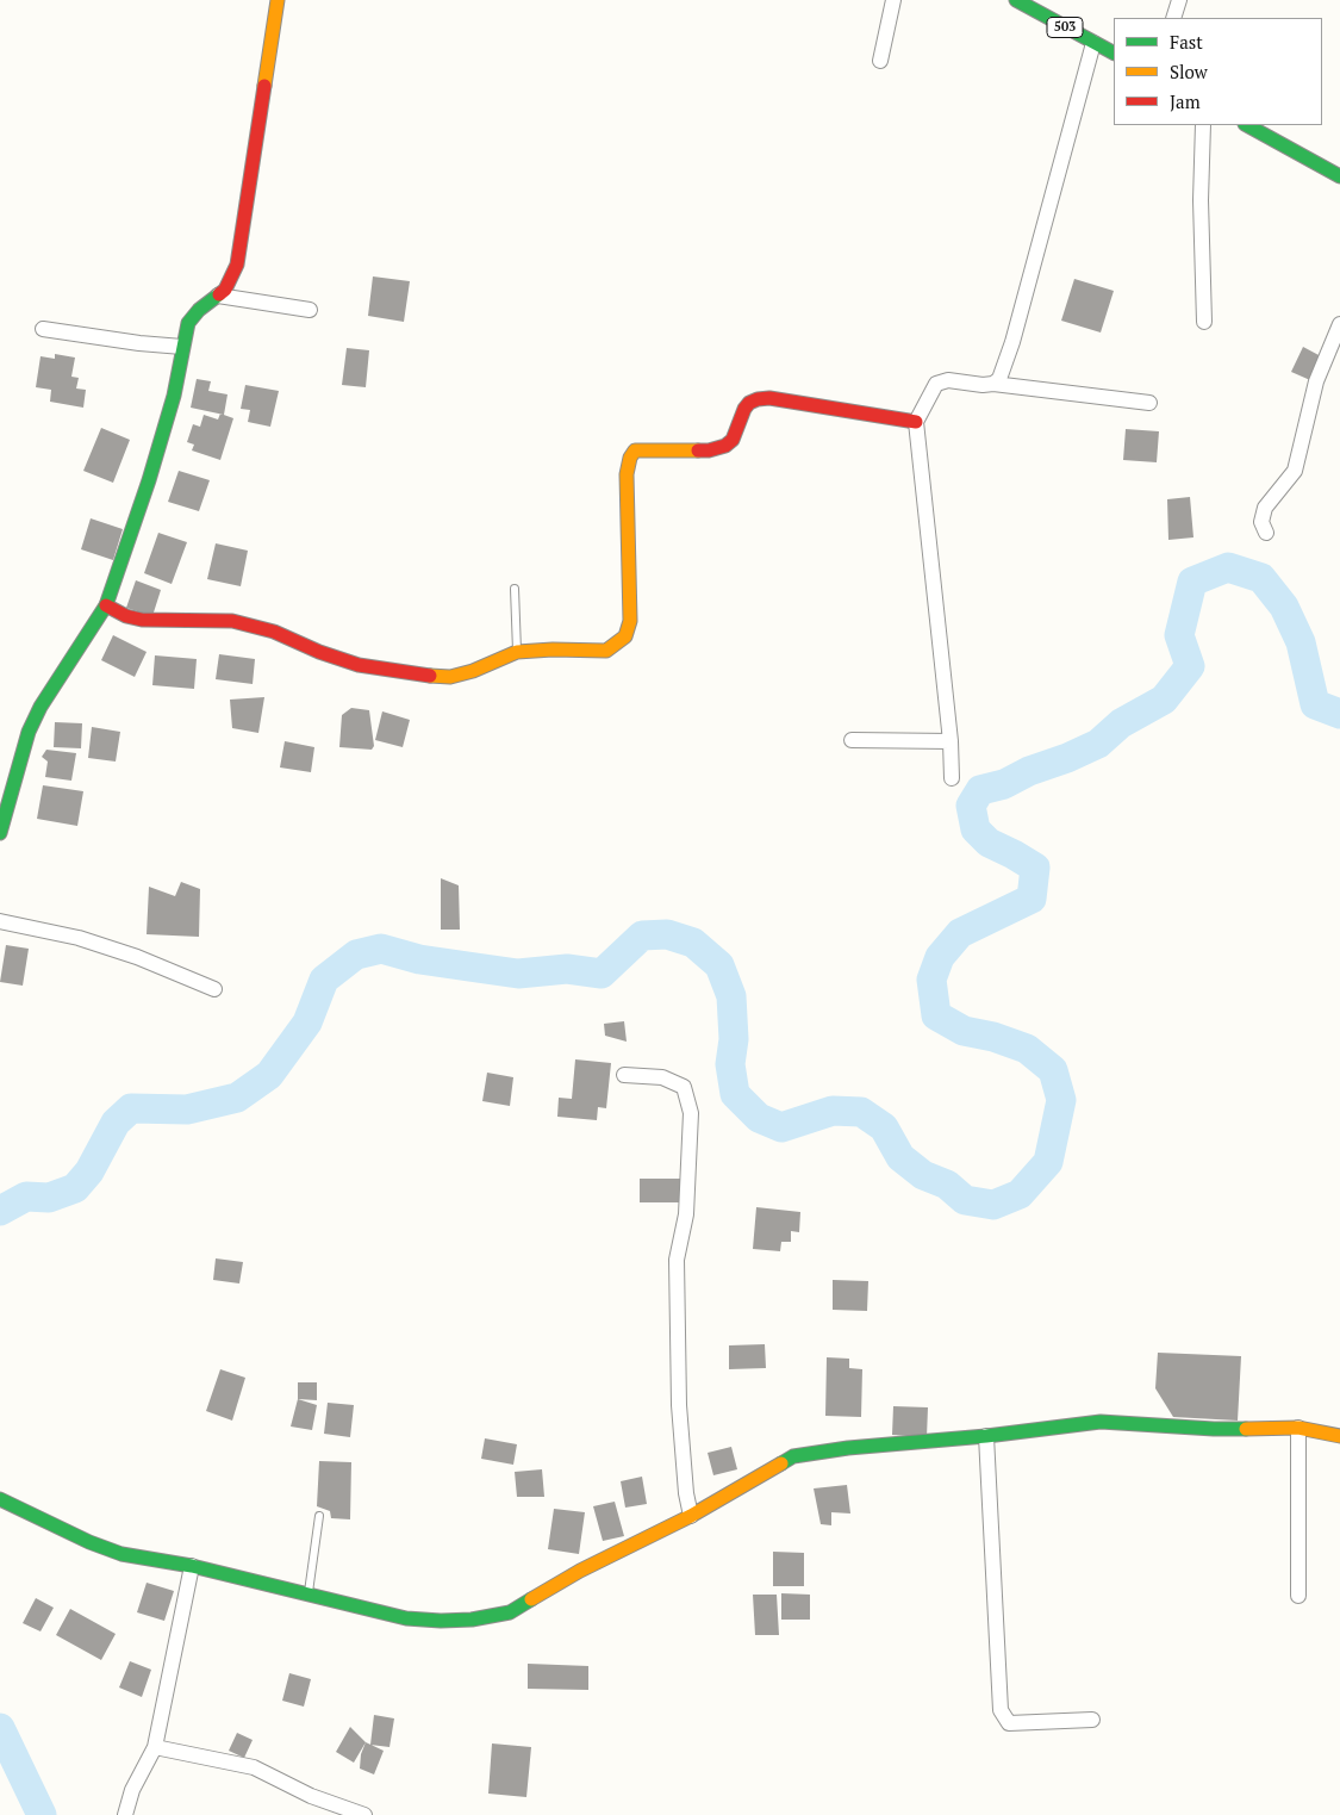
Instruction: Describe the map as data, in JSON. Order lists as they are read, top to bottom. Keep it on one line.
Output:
{"streets":{"street":["503"]},"legend":["Fast","Slow","Jam"]}
